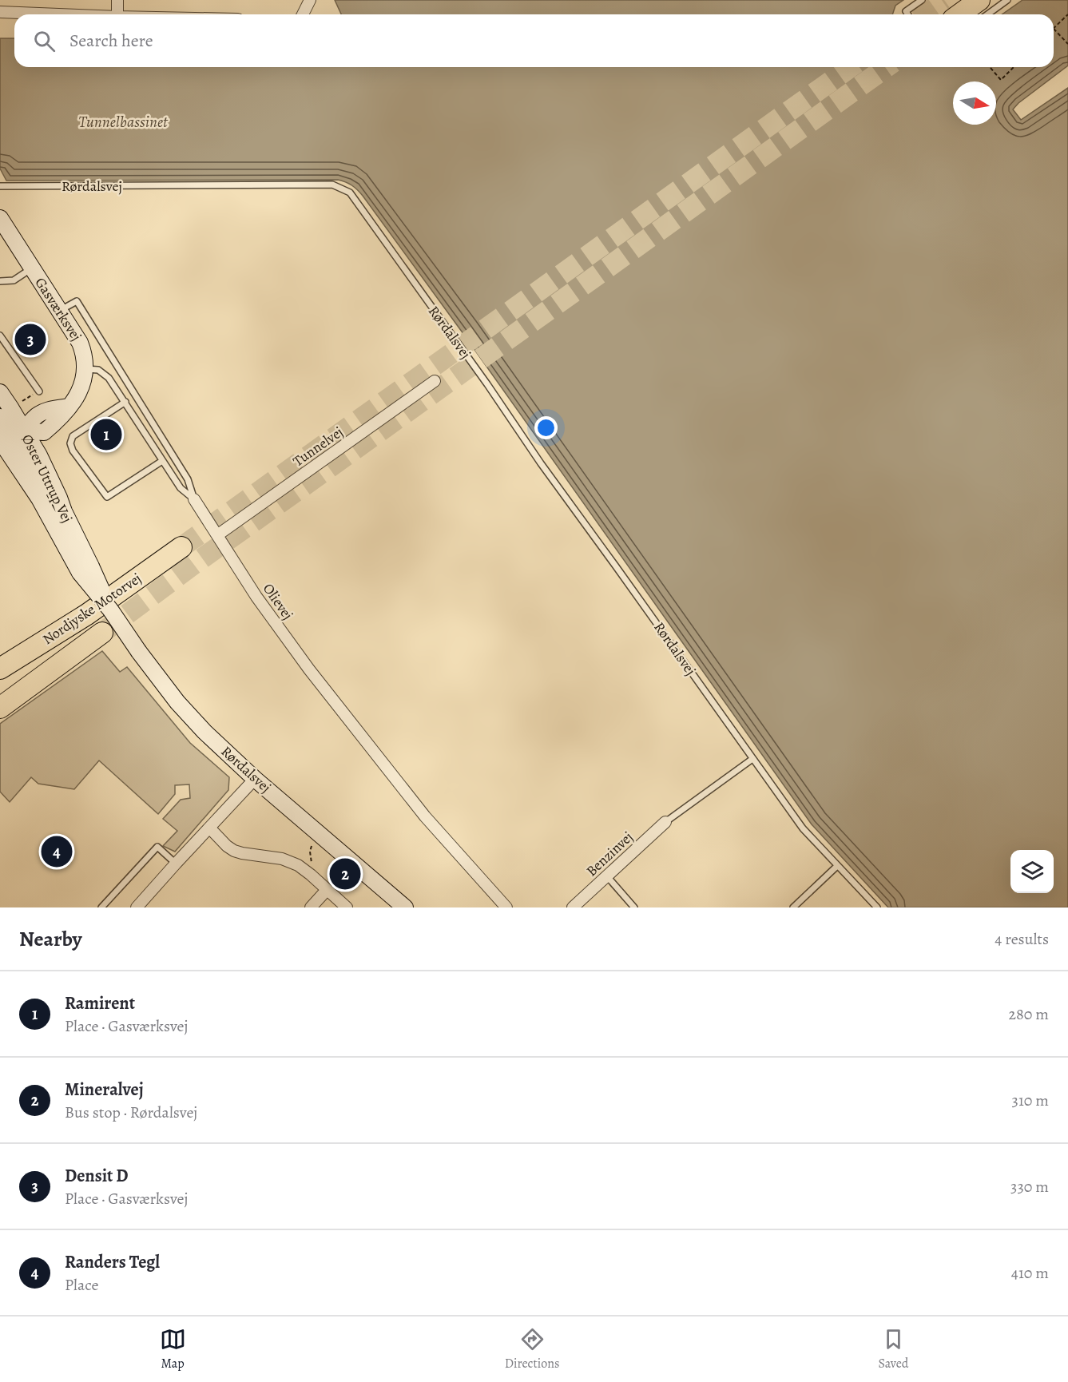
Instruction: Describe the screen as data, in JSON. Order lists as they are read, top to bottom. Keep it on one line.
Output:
{"streets":{"highway":["Nordjyske Motorvej"],"street":["Rørdalsvej","Gasværksvej","Tunnelvej","Øster Uttrup Vej","Olievej","Benzinvej"]},"crossings":[["Rørdalsvej","Øster Uttrup Vej"],["Gasværksvej","Øster Uttrup Vej"],["Gasværksvej","Olievej"],["Tunnelvej","Olievej"]],"water":["Tunnelbassinet"],"north":"right","page":{"search":"Search here","pins":["3","1","4","2"],"heading":["Nearby","4 results"],"list":[{"mark":"1","name":"Ramirent","note":"Place · Gasværksvej","value":"280 m"},{"mark":"2","name":"Mineralvej","note":"Bus stop · Rørdalsvej","value":"310 m"},{"mark":"3","name":"Densit D","note":"Place · Gasværksvej","value":"330 m"},{"mark":"4","name":"Randers Tegl","note":"Place","value":"410 m"}],"nav":["Map","Directions","Saved"]}}
